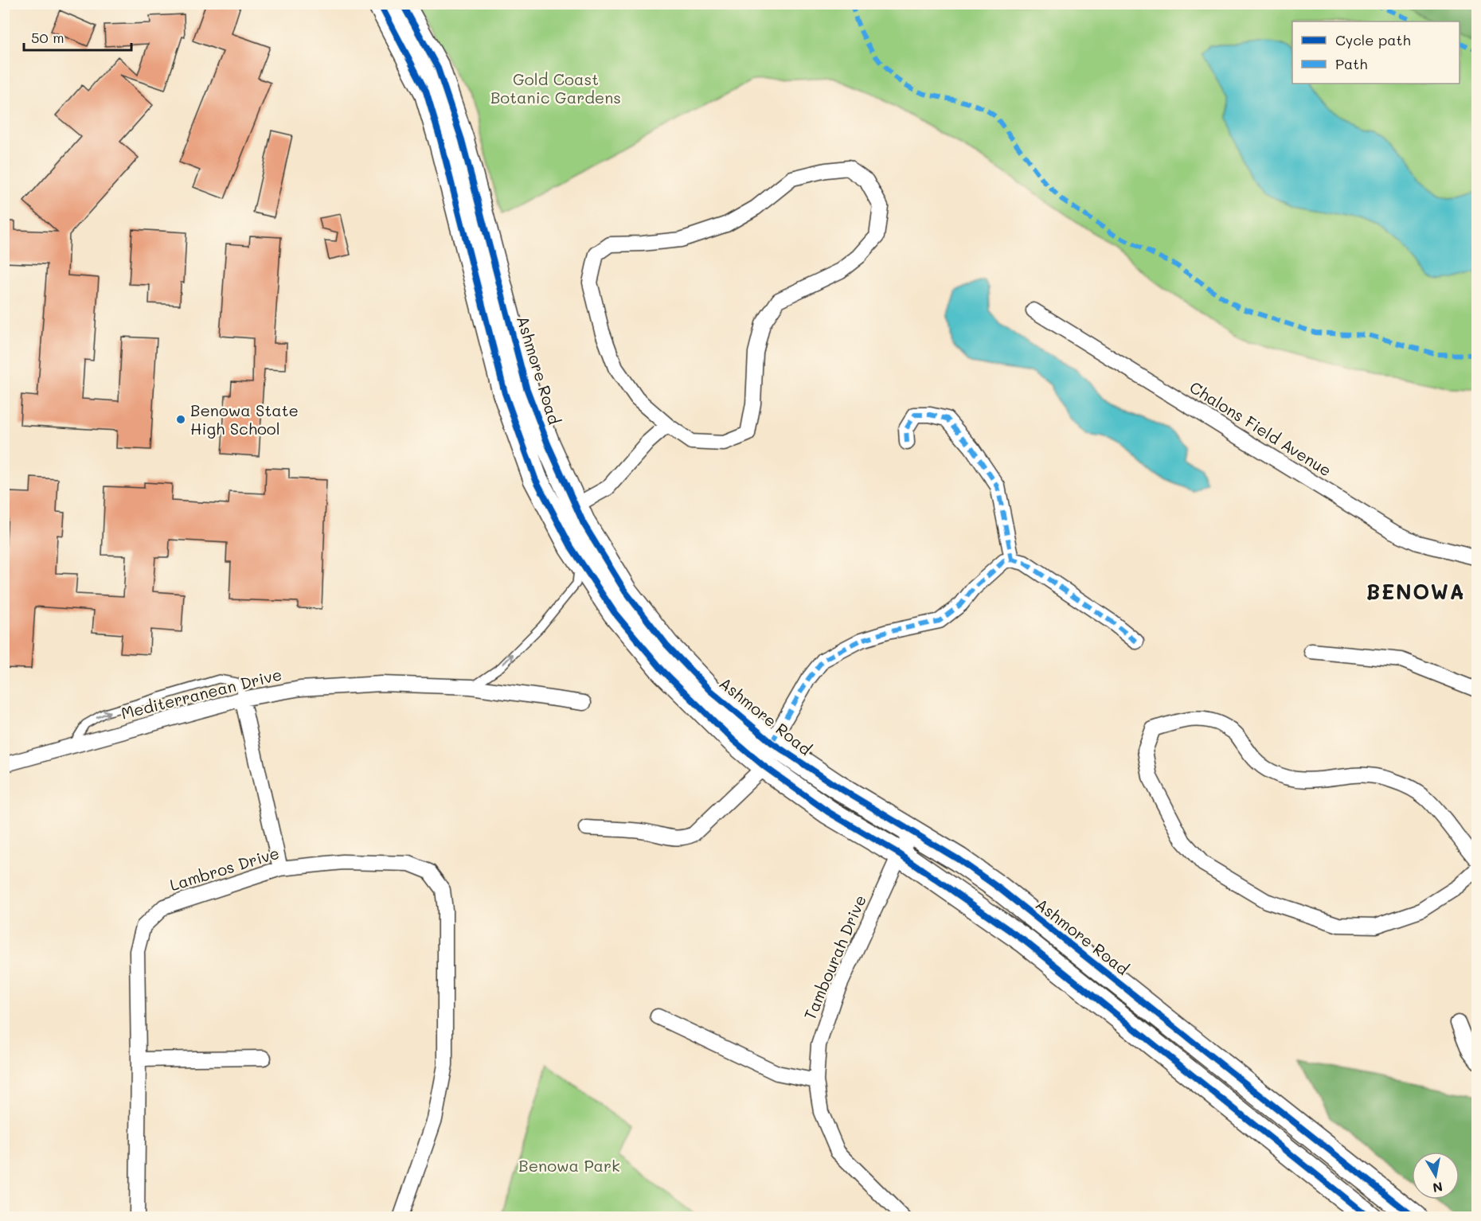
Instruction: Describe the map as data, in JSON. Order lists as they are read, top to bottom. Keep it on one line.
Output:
{"streets":{"main road":["Ashmore Road"],"street":["Chalons Field Avenue","Mediterranean Drive","Lambros Drive","Tambourah Drive"]},"crossings":[["Ashmore Road","Tambourah Drive"]],"districts":["BENOWA"],"parks":["Gold Coast Botanic Gardens","Benowa Park"],"places":["Benowa State High School"],"legend":["Cycle path","Path"],"scale_bar":"50 m","north":"bottom"}
